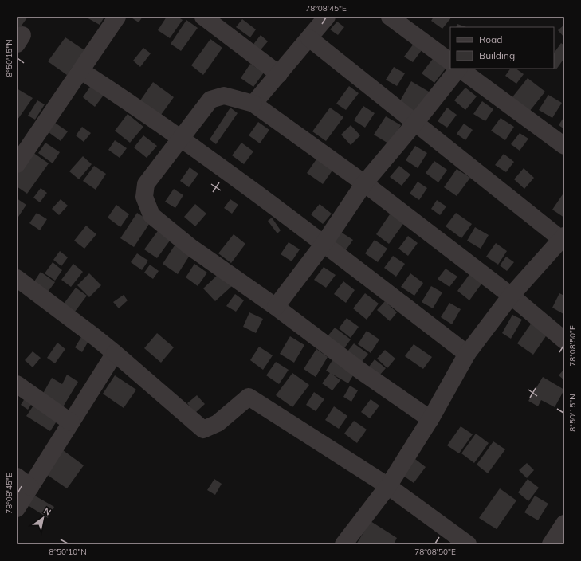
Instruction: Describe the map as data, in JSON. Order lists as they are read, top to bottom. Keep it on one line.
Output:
{"legend":["Road","Building"],"north":"top right","coordinates":["78°08'45\"E","8°50'15\"N","78°08'50\"E","8°50'10\"N"]}
